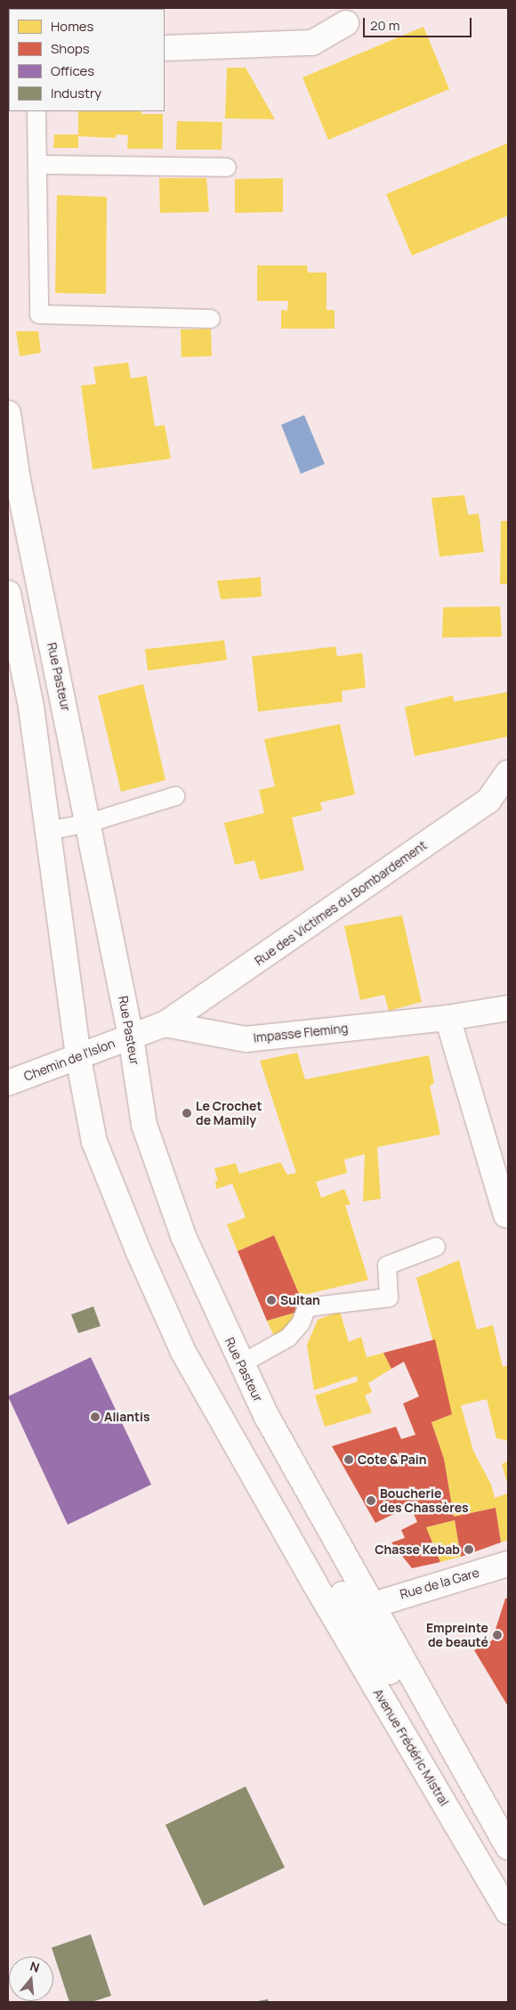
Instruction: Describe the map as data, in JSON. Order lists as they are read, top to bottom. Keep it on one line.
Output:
{"streets":{"main road":["Rue Pasteur","Rue des Victimes du Bombardement","Impasse Fleming","Chemin de l'Islon","Rue de la Gare","Avenue Frédéric Mistral"]},"crossings":[["Rue Pasteur","Chemin de l'Islon"],["Rue Pasteur","Rue de la Gare"],["Rue Pasteur","Avenue Frédéric Mistral"],["Rue des Victimes du Bombardement","Impasse Fleming"],["Rue de la Gare","Avenue Frédéric Mistral"]],"places":["Le Crochet de Mamily","Sultan","Aliantis","Cote & Pain","Boucherie des Chassères","Chasse Kebab","Empreinte de beauté"],"legend":["Homes","Shops","Offices","Industry"],"scale_bar":"20 m","north":"top"}
